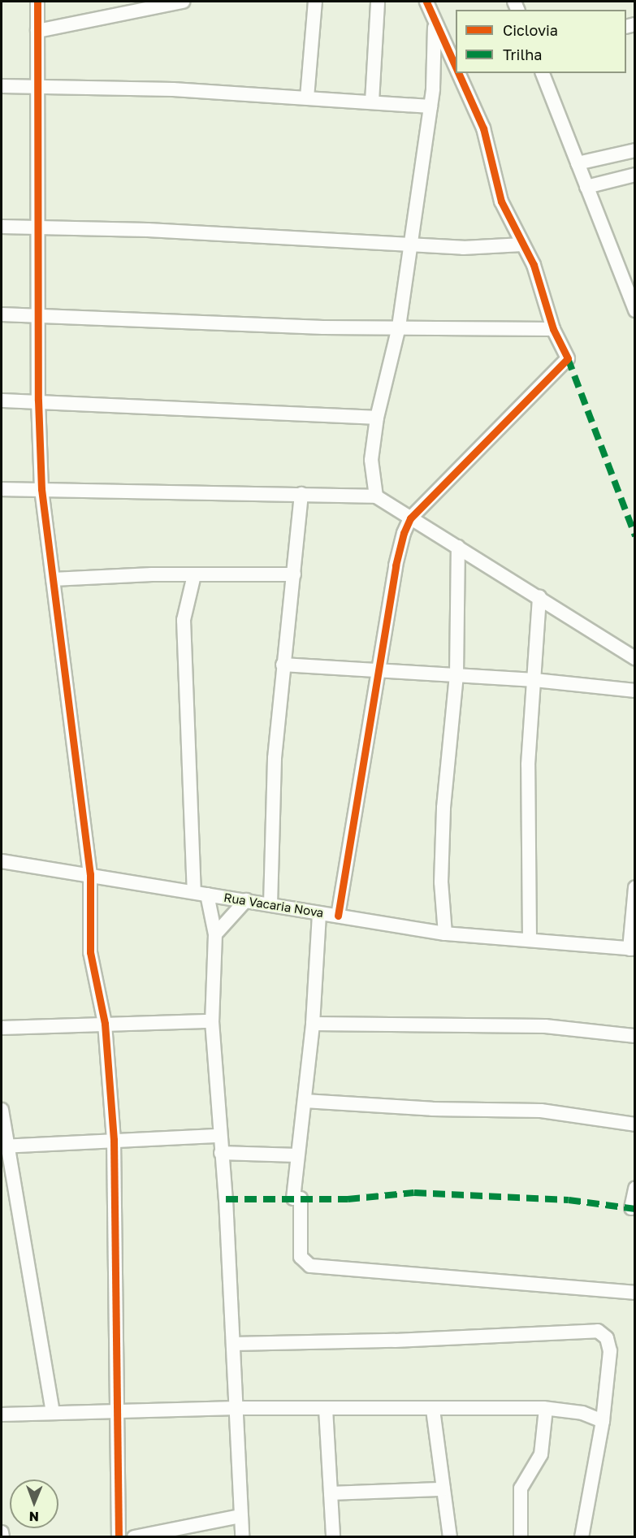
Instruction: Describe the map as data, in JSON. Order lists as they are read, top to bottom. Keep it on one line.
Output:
{"streets":{"street":["Rua Vacaria Nova"]},"legend":["Ciclovia","Trilha"],"north":"bottom"}
